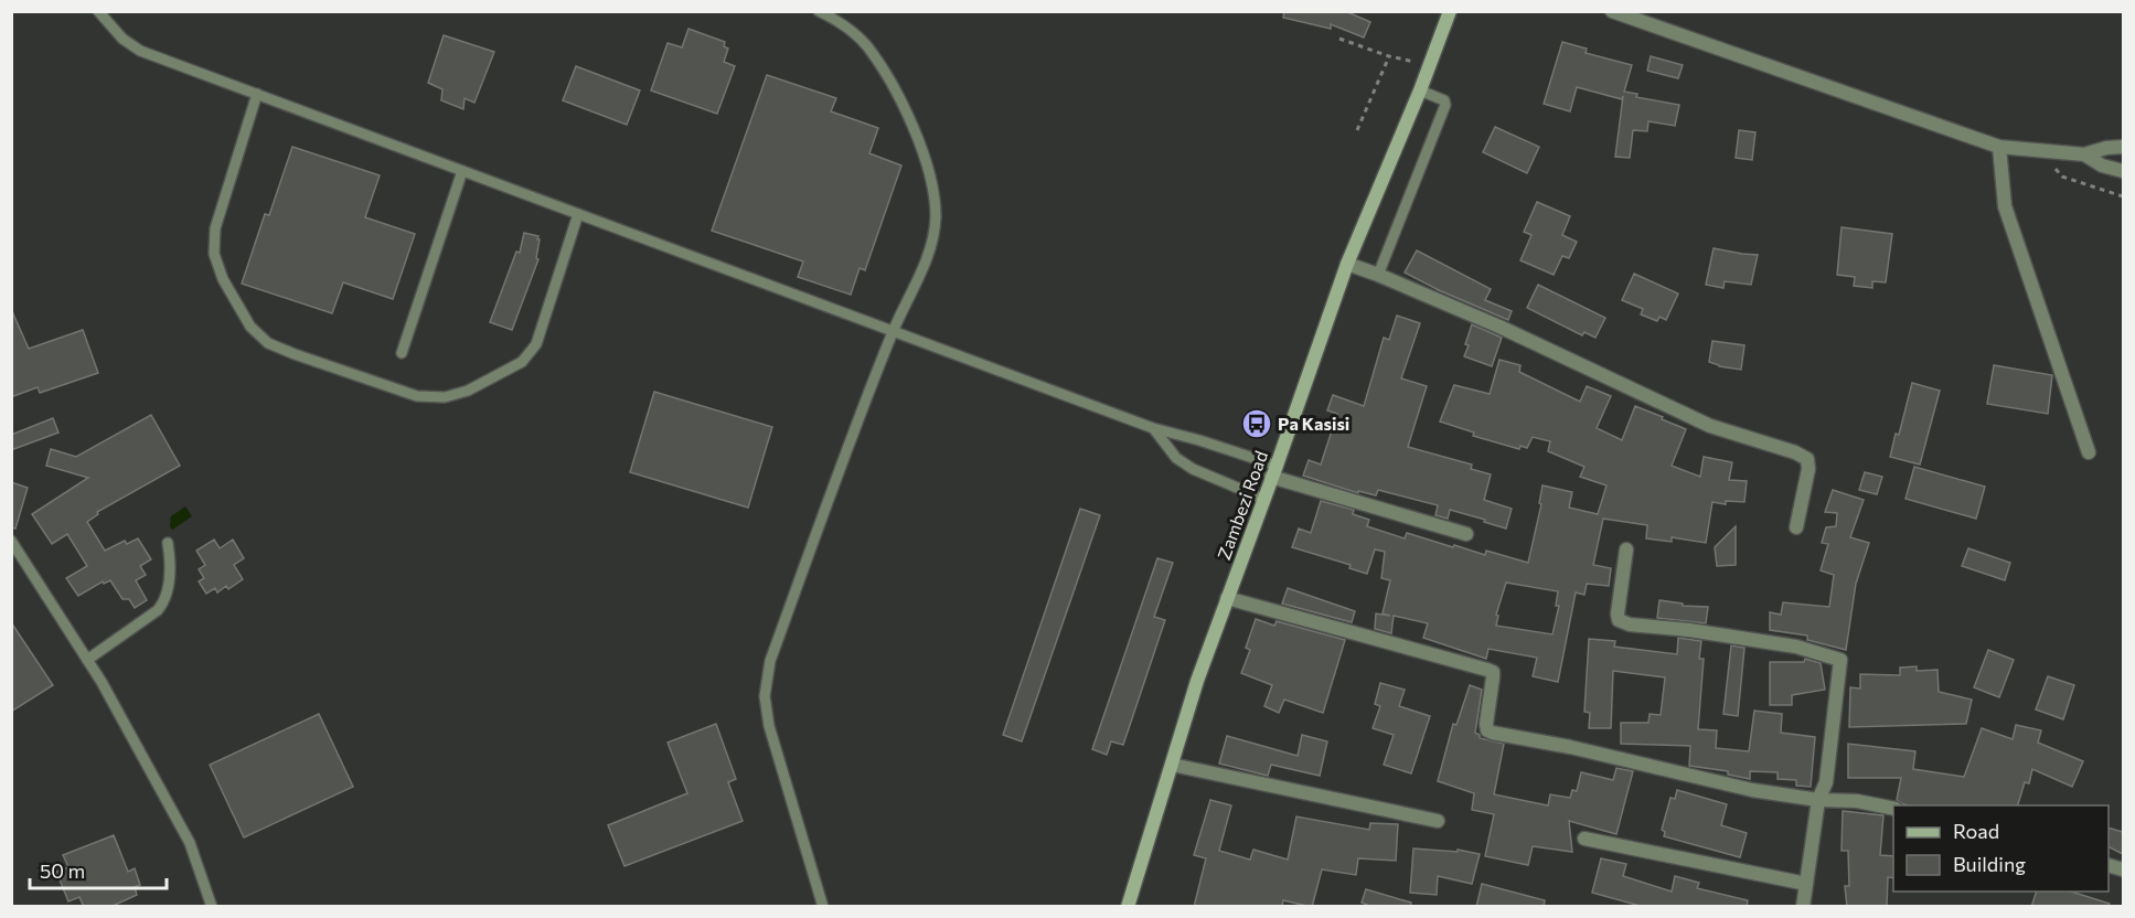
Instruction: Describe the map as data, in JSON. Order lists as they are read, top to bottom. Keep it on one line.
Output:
{"streets":{"main road":["Zambezi Road"]},"places":{"bus stop":["Pa Kasisi"]},"legend":["Road","Building"],"scale_bar":"50 m"}
